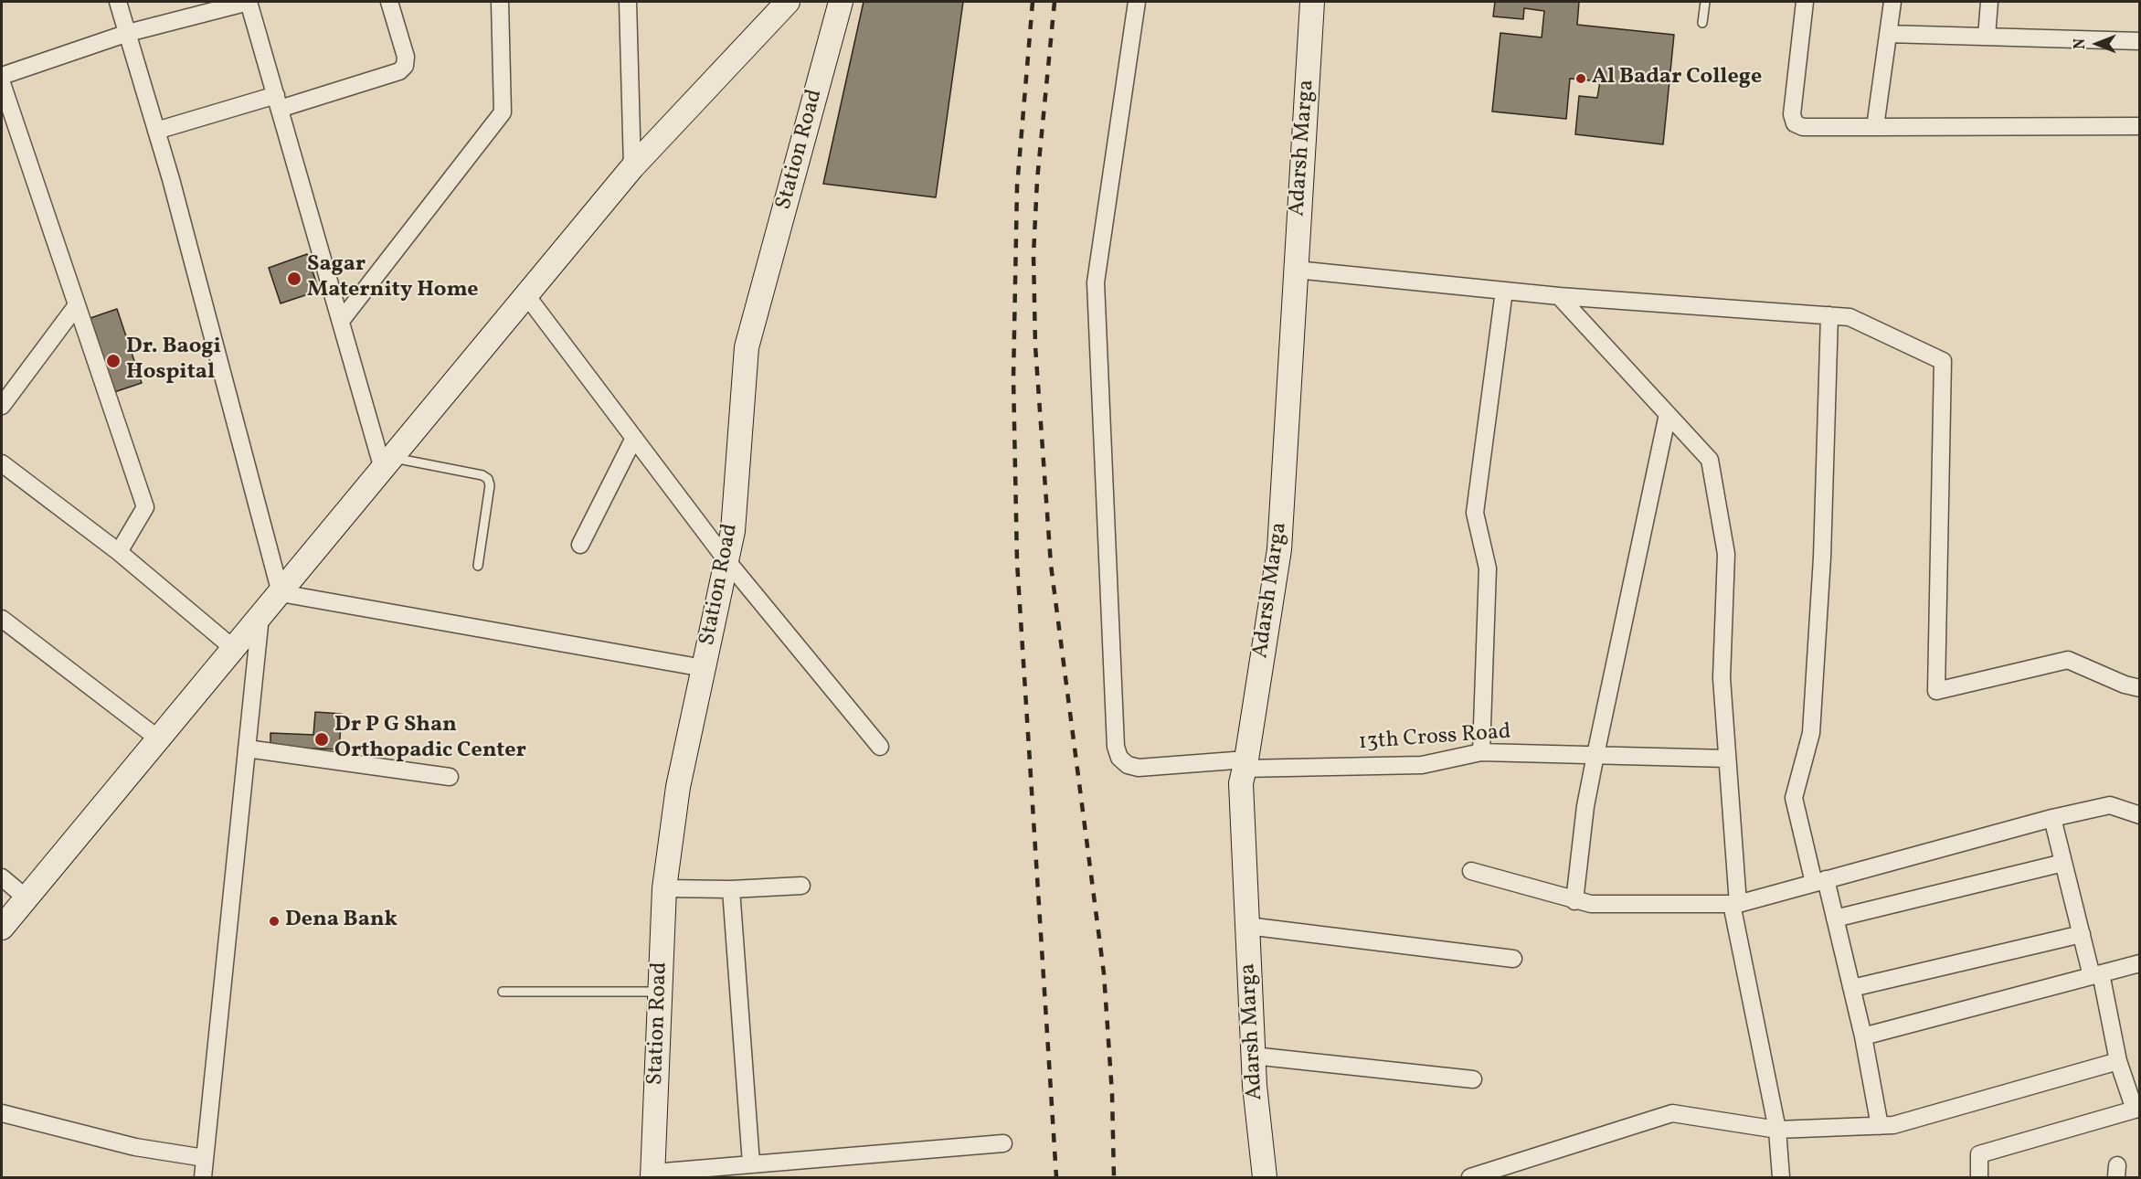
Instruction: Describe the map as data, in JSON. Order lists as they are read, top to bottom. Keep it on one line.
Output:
{"streets":{"main road":["Adarsh Marga","Station Road"],"street":["13th Cross Road"]},"crossings":[["Adarsh Marga","13th Cross Road"]],"places":["Al Badar College","Sagar Maternity Home","Dr. Baogi Hospital","Dr P G Shan Orthopadic Center","Dena Bank"],"north":"left"}
